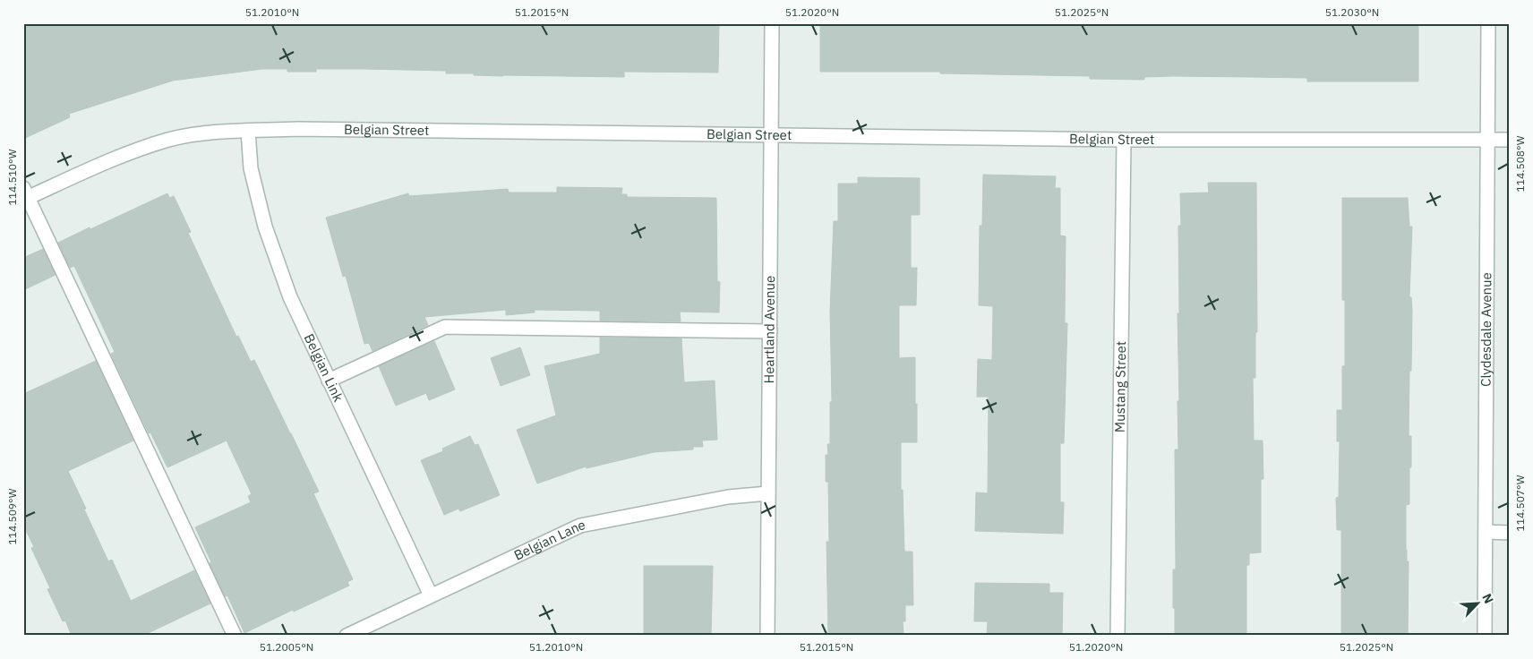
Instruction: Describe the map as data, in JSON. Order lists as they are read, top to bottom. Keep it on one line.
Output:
{"streets":{"street":["Belgian Street","Heartland Avenue","Clydesdale Avenue","Belgian Link","Mustang Street","Belgian Lane"]},"crossings":[["Belgian Street","Heartland Avenue"],["Belgian Street","Clydesdale Avenue"],["Belgian Street","Belgian Link"],["Belgian Street","Mustang Street"],["Heartland Avenue","Belgian Lane"],["Belgian Link","Belgian Lane"]],"north":"top right","coordinates":["51.2010°N","51.2015°N","51.2020°N","51.2025°N","51.2030°N","114.508°W","114.510°W","114.507°W","114.509°W","51.2005°N"]}
